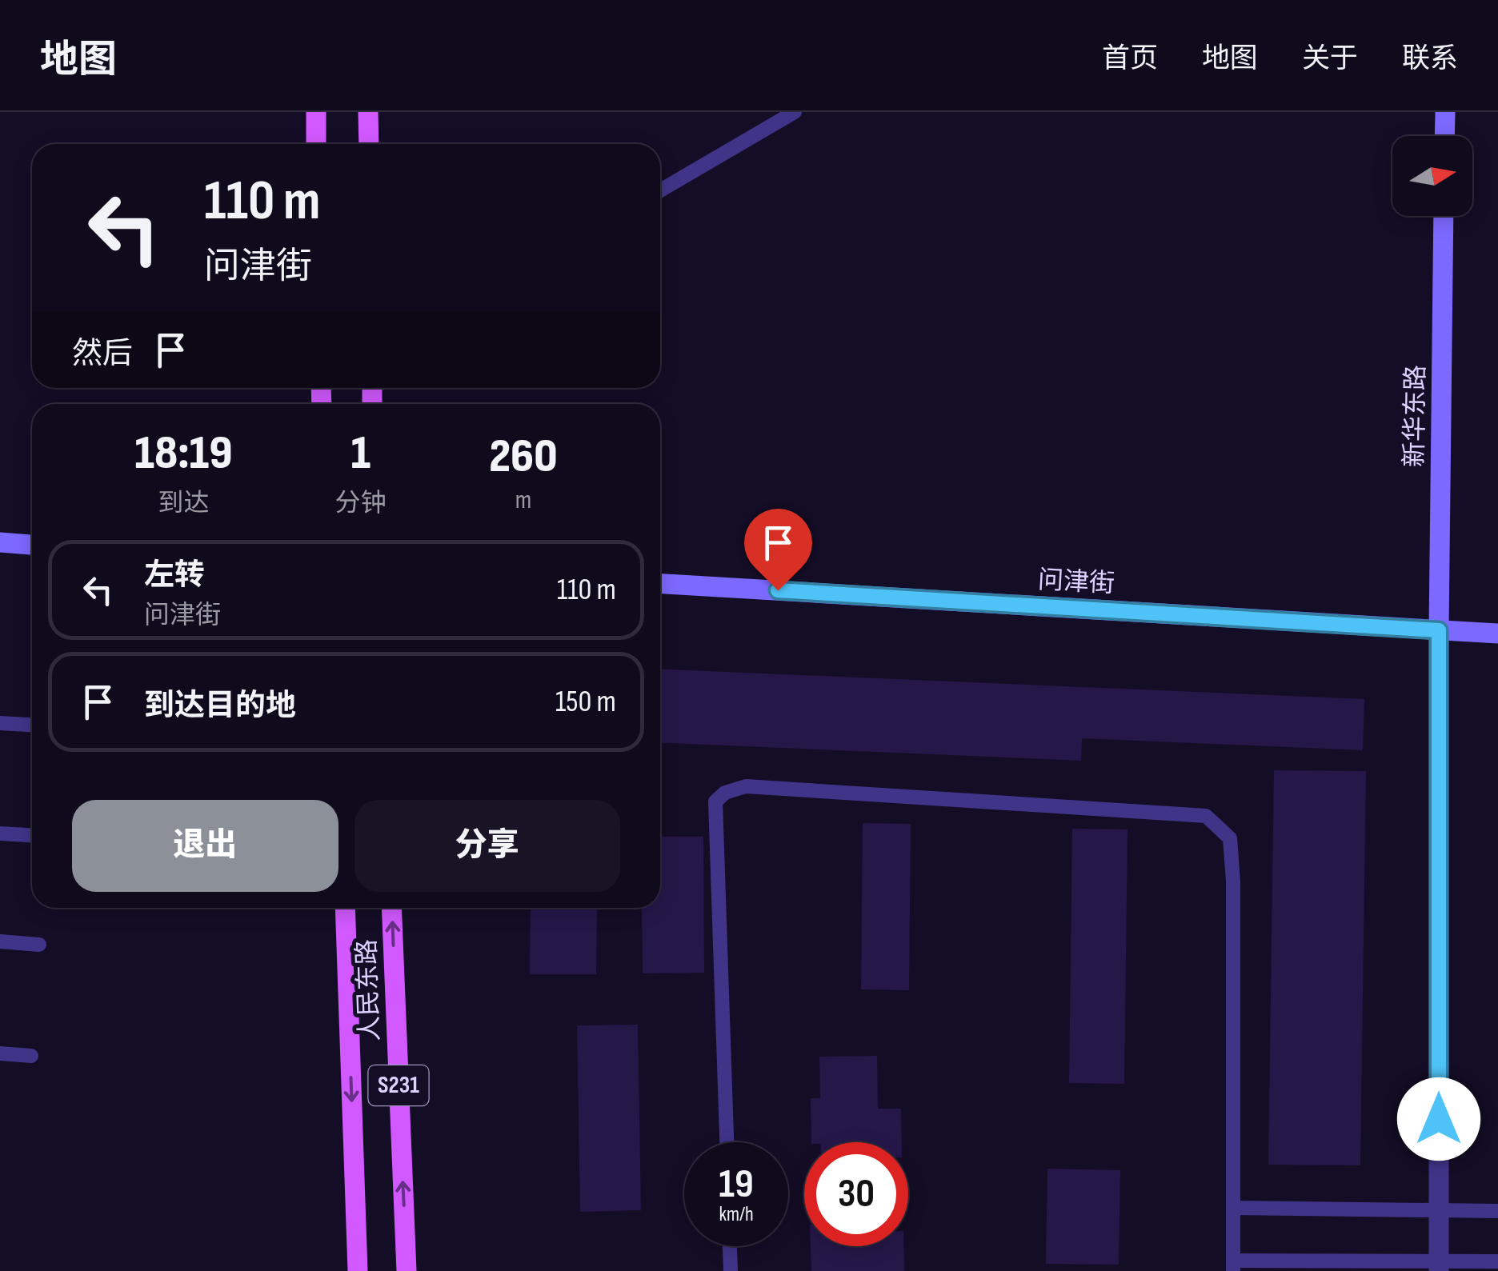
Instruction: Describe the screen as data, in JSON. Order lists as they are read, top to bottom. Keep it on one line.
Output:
{"streets":{"main road":["人民东路","S231"],"street":["新华东路","问津街"]},"crossings":[["新华东路","问津街"]],"north":"right","page":{"header":"地图","nav":["首页","地图","关于","联系"],"turn":["110 m","问津街"],"then":"然后","eta":["18:19","到达","1","分钟","260","m"],"list":[{"name":"左转","note":"问津街","value":"110 m"},{"name":"到达目的地","value":"150 m"}],"buttons":["退出","分享"],"speed":"19 km/h","limit":"30"}}
